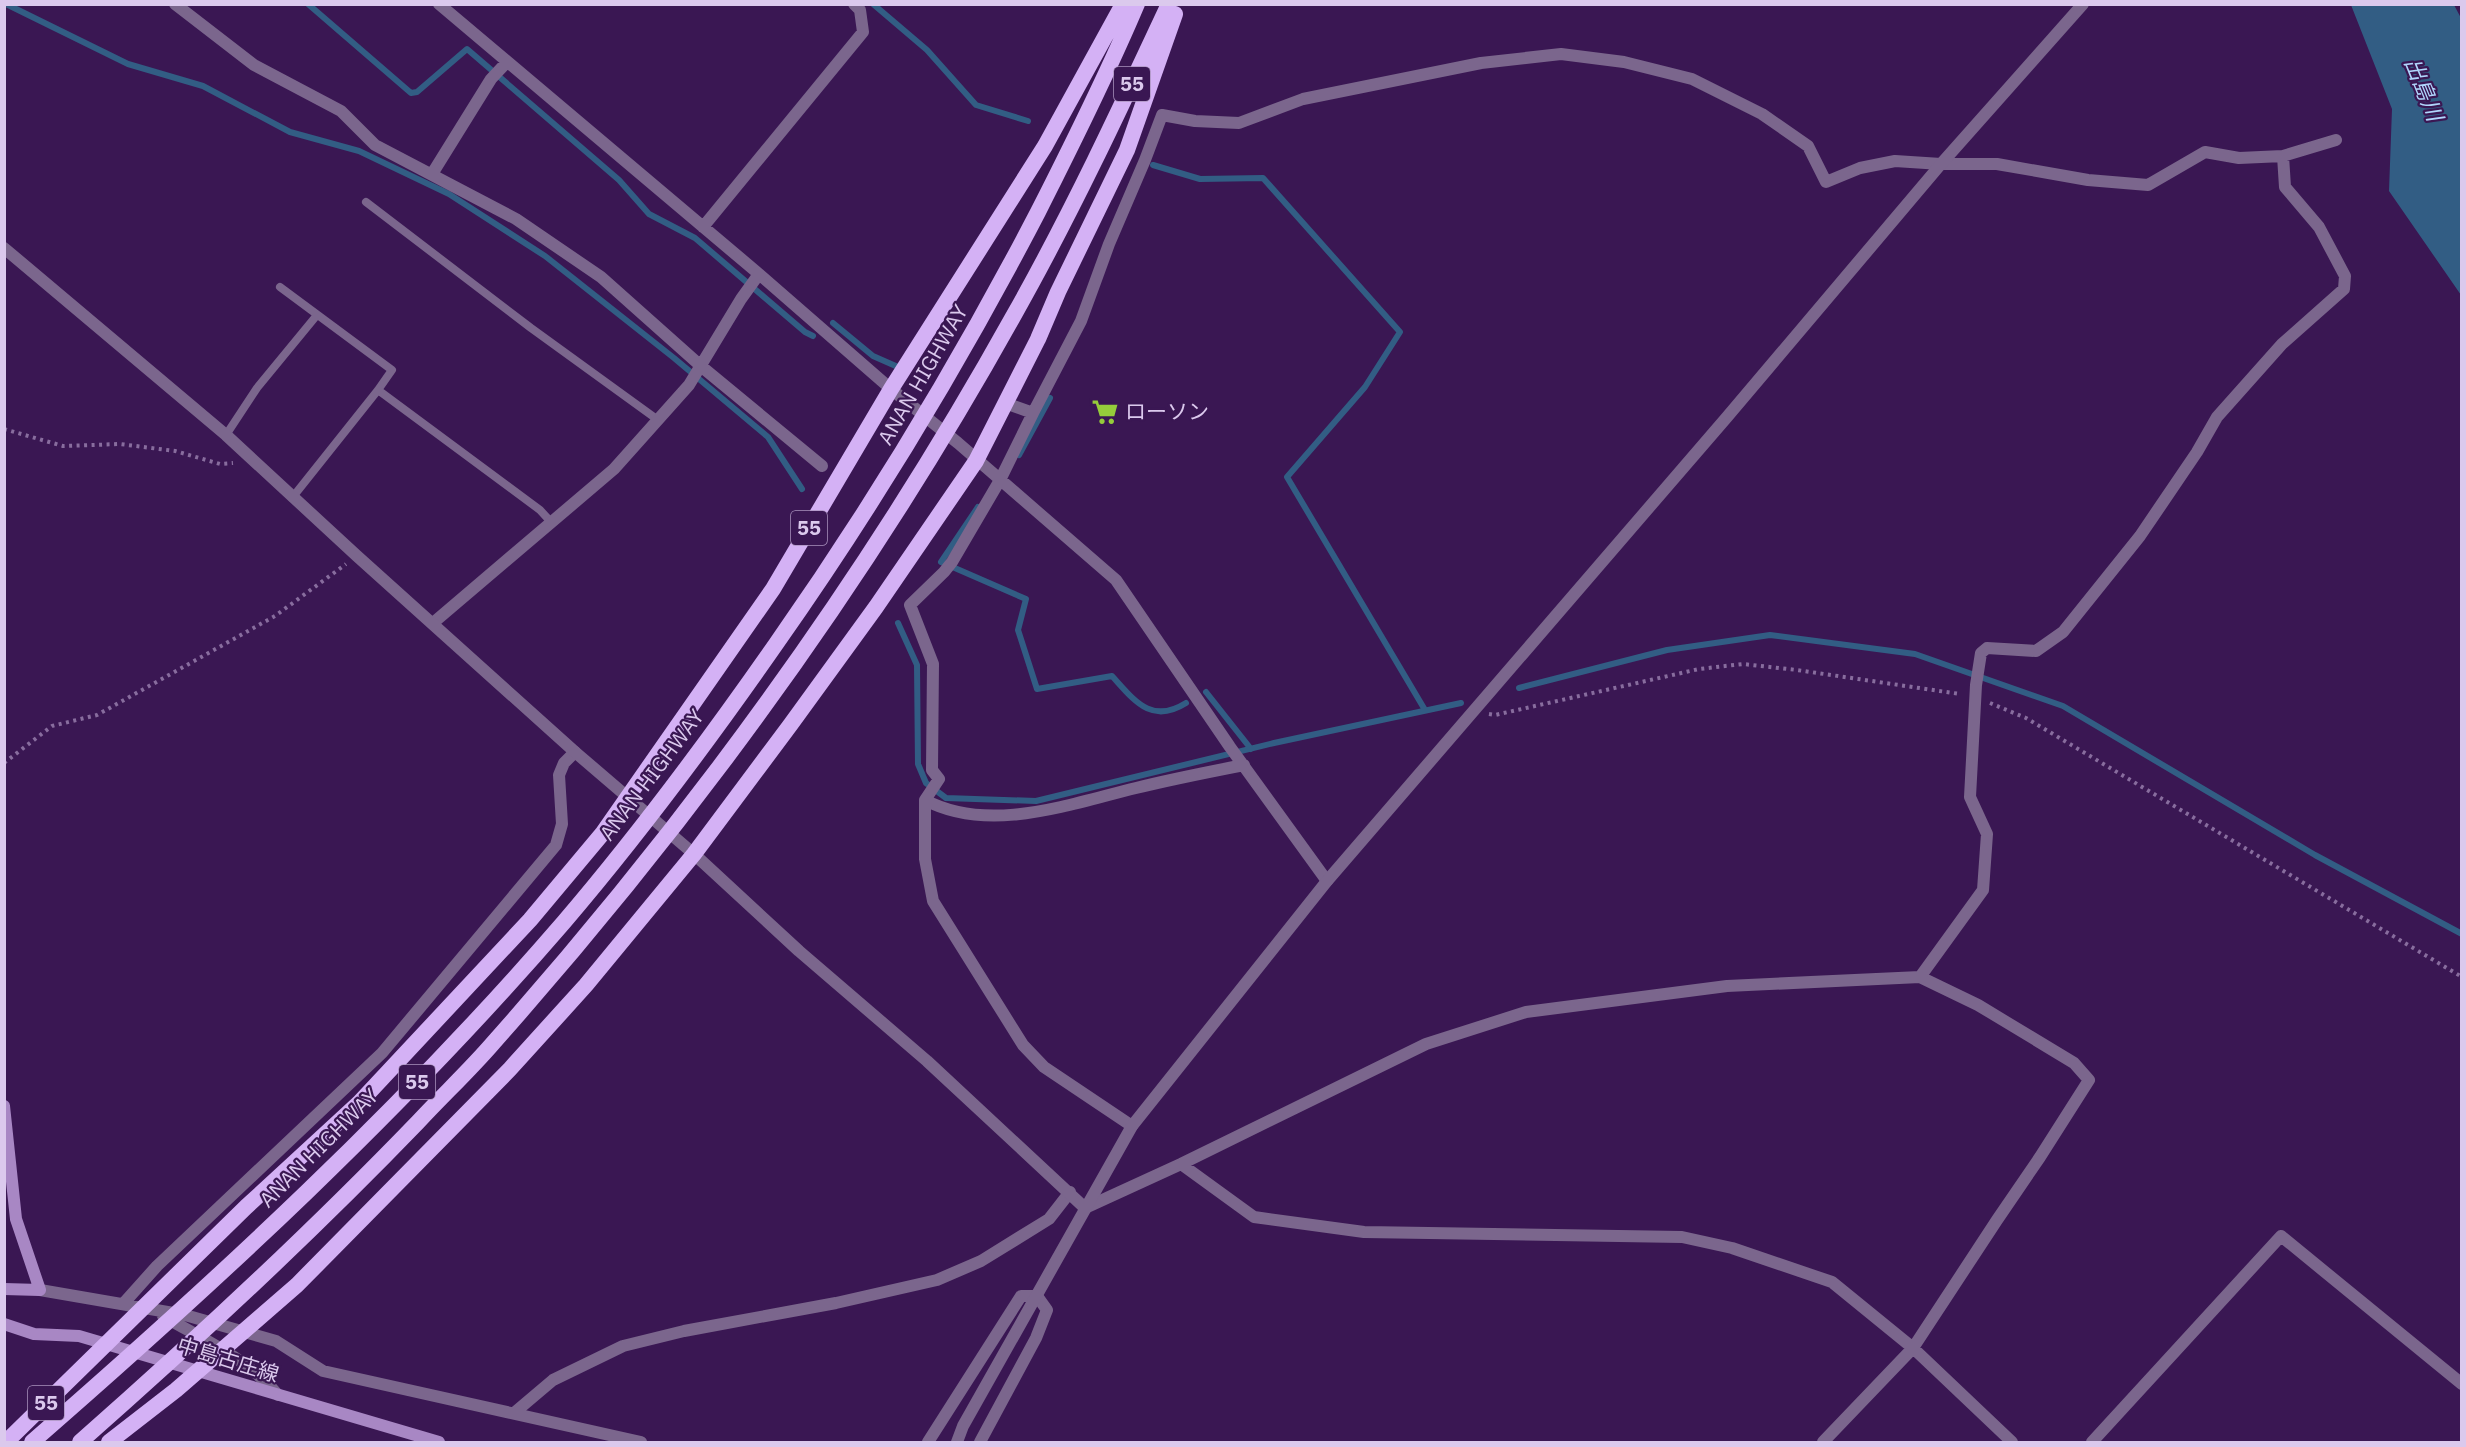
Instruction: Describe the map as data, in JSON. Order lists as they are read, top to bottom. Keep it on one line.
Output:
{"streets":{"highway":["55","ANAN HIGHWAY"],"main road":["中島古庄線"]},"water":["出島川"],"places":{"supermarket":["ローソン"]}}
